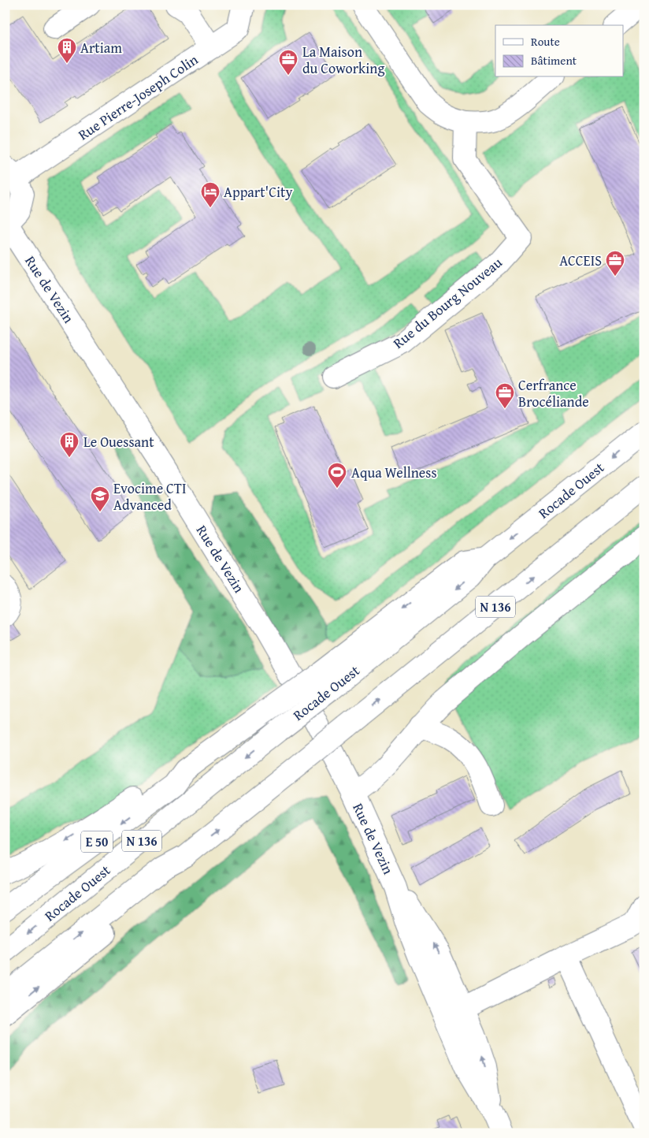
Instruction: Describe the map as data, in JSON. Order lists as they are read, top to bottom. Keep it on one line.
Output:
{"streets":{"main road":["Rue Pierre-Joseph Colin","Rue de Vezin","Rue du Bourg Nouveau","Rocade Ouest","N 136","E 50"]},"places":{"building":["Artiam","Le Ouessant"],"office":["La Maison du Coworking","ACCEIS","Cerfrance Brocéliande"],"hotel":["Appart'City"],"sports":["Aqua Wellness"],"school or university":["Evocime CTI Advanced"]},"legend":["Route","Bâtiment"]}
